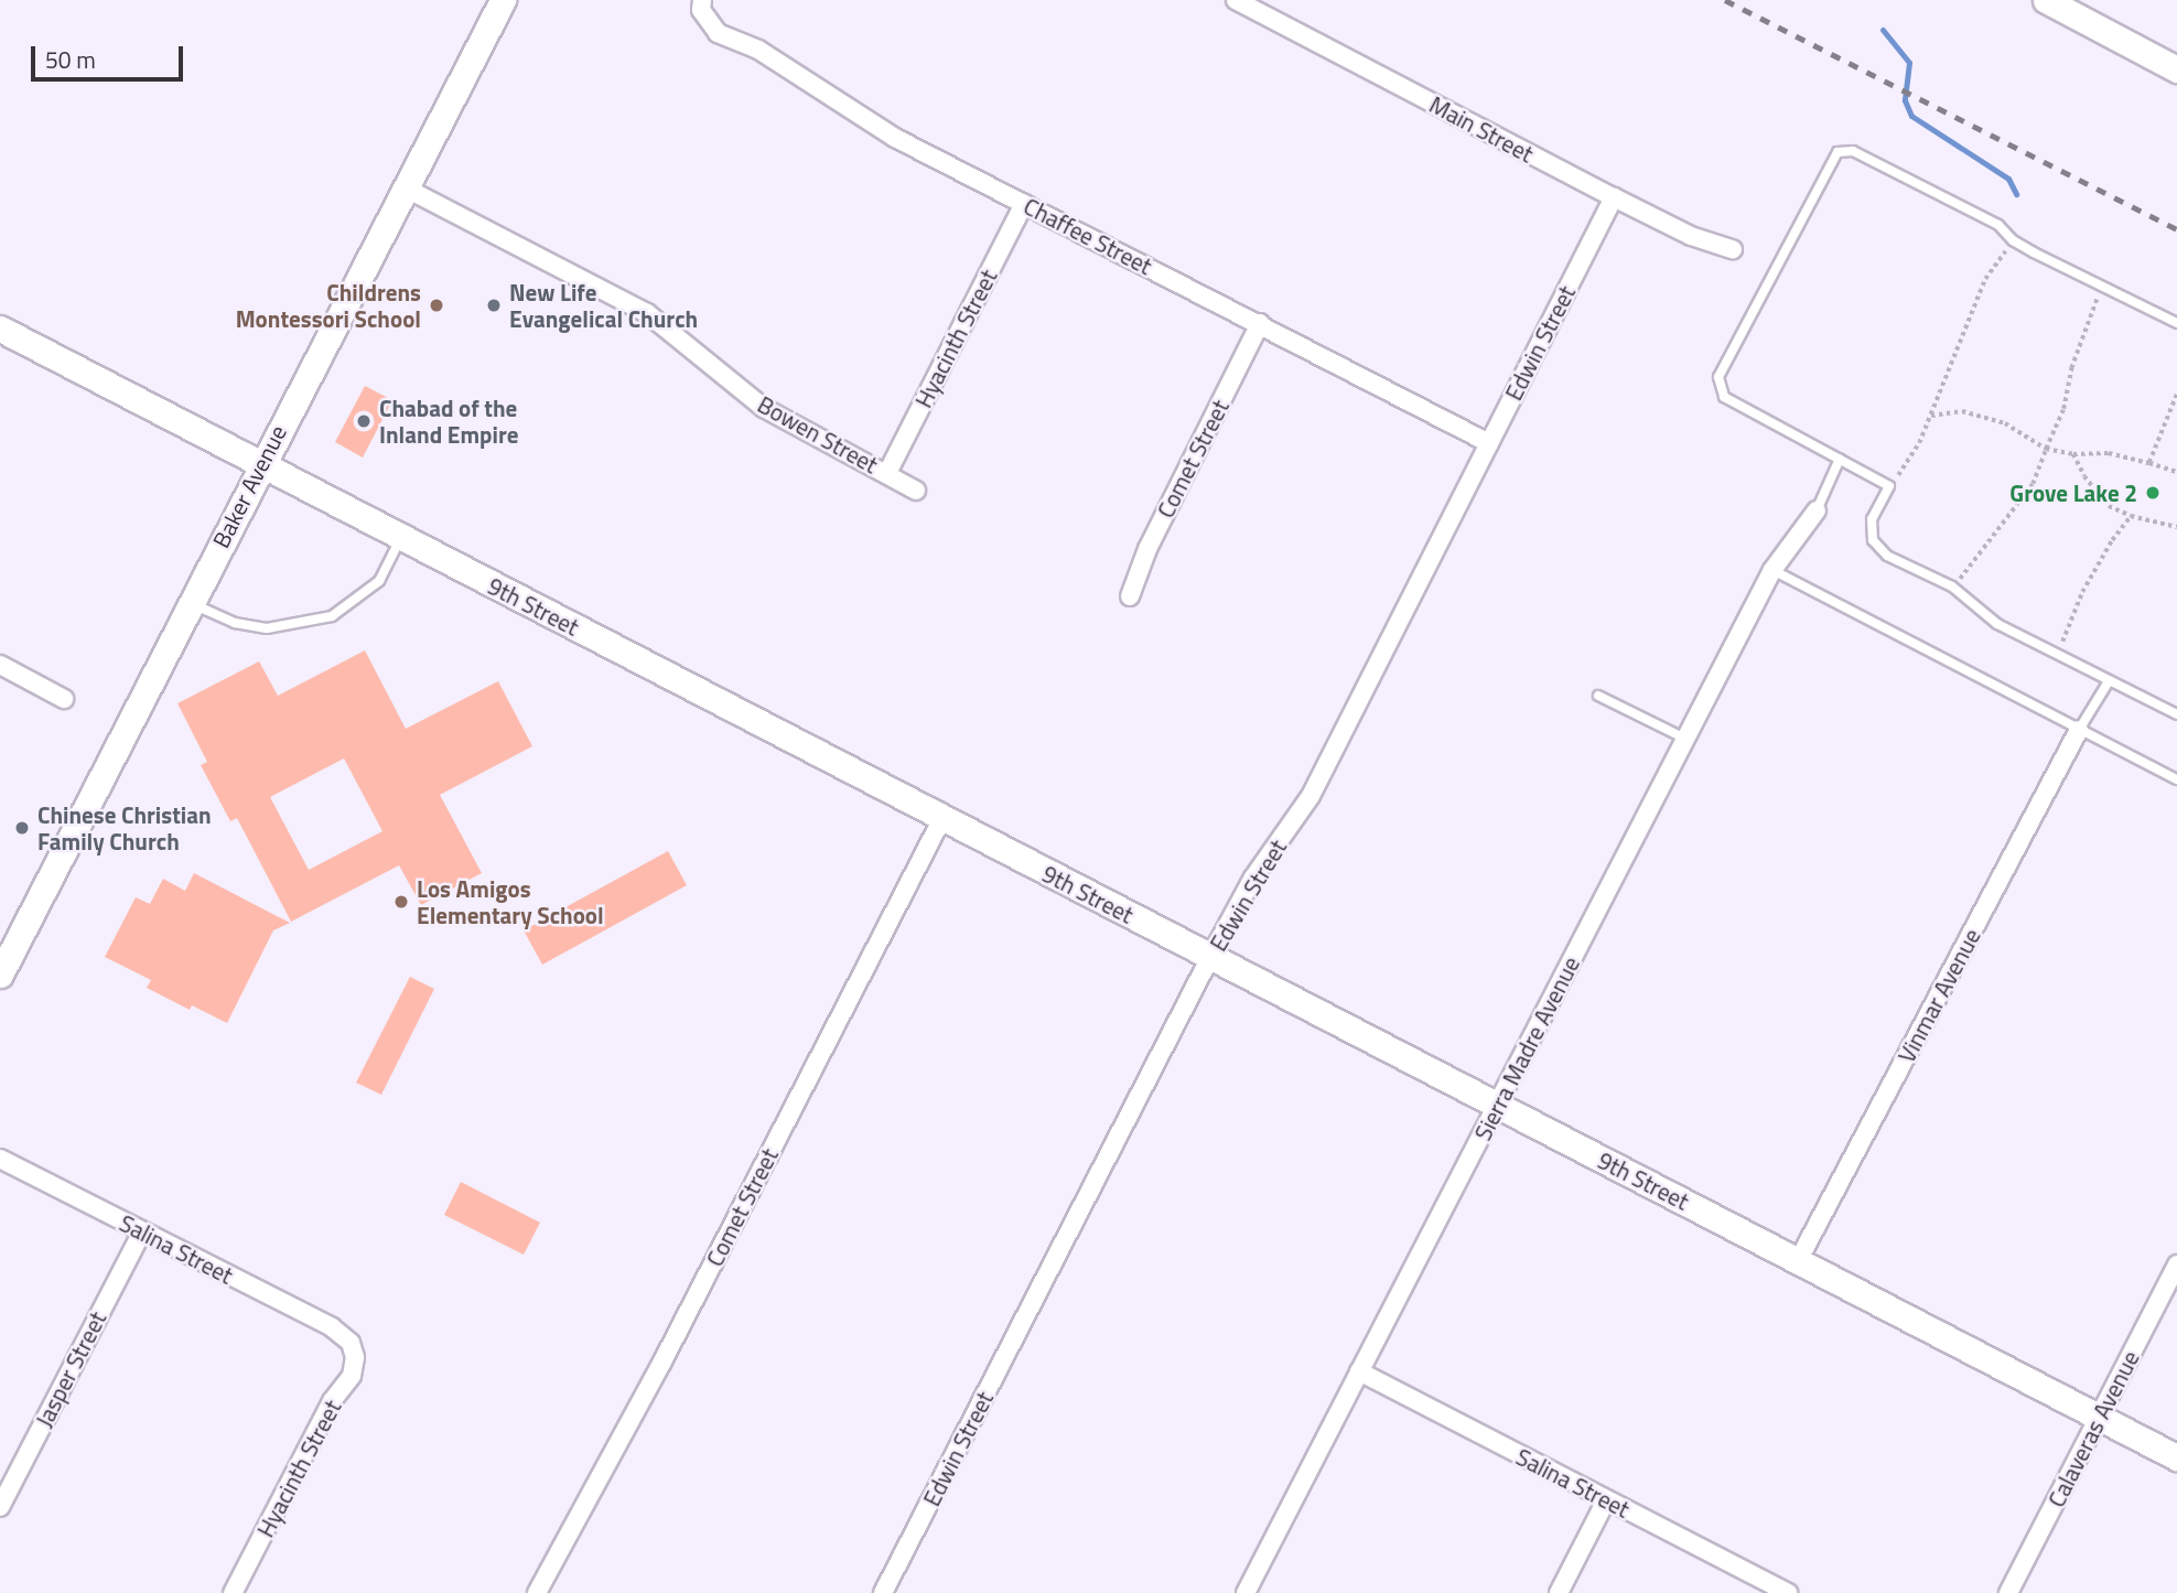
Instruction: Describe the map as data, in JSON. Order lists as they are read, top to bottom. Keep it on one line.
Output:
{"streets":{"street":["Main Street","Chaffee Street","Hyacinth Street","Edwin Street","Bowen Street","Comet Street","Baker Avenue","9th Street","Vinmar Avenue","Sierra Madre Avenue","Salina Street","Jasper Street","Calaveras Avenue"]},"crossings":[["Main Street","Edwin Street"],["Chaffee Street","Hyacinth Street"],["Chaffee Street","Edwin Street"],["Chaffee Street","Comet Street"],["Hyacinth Street","Bowen Street"],["Hyacinth Street","Salina Street"],["Edwin Street","9th Street"],["Bowen Street","Baker Avenue"],["Comet Street","9th Street"],["Baker Avenue","9th Street"],["9th Street","Vinmar Avenue"],["9th Street","Sierra Madre Avenue"],["9th Street","Calaveras Avenue"],["Sierra Madre Avenue","Salina Street"],["Salina Street","Jasper Street"]],"places":["Childrens Montessori School","New Life Evangelical Church","Chabad of the Inland Empire","Grove Lake 2","Chinese Christian Family Church","Los Amigos Elementary School"],"scale_bar":"50 m"}
